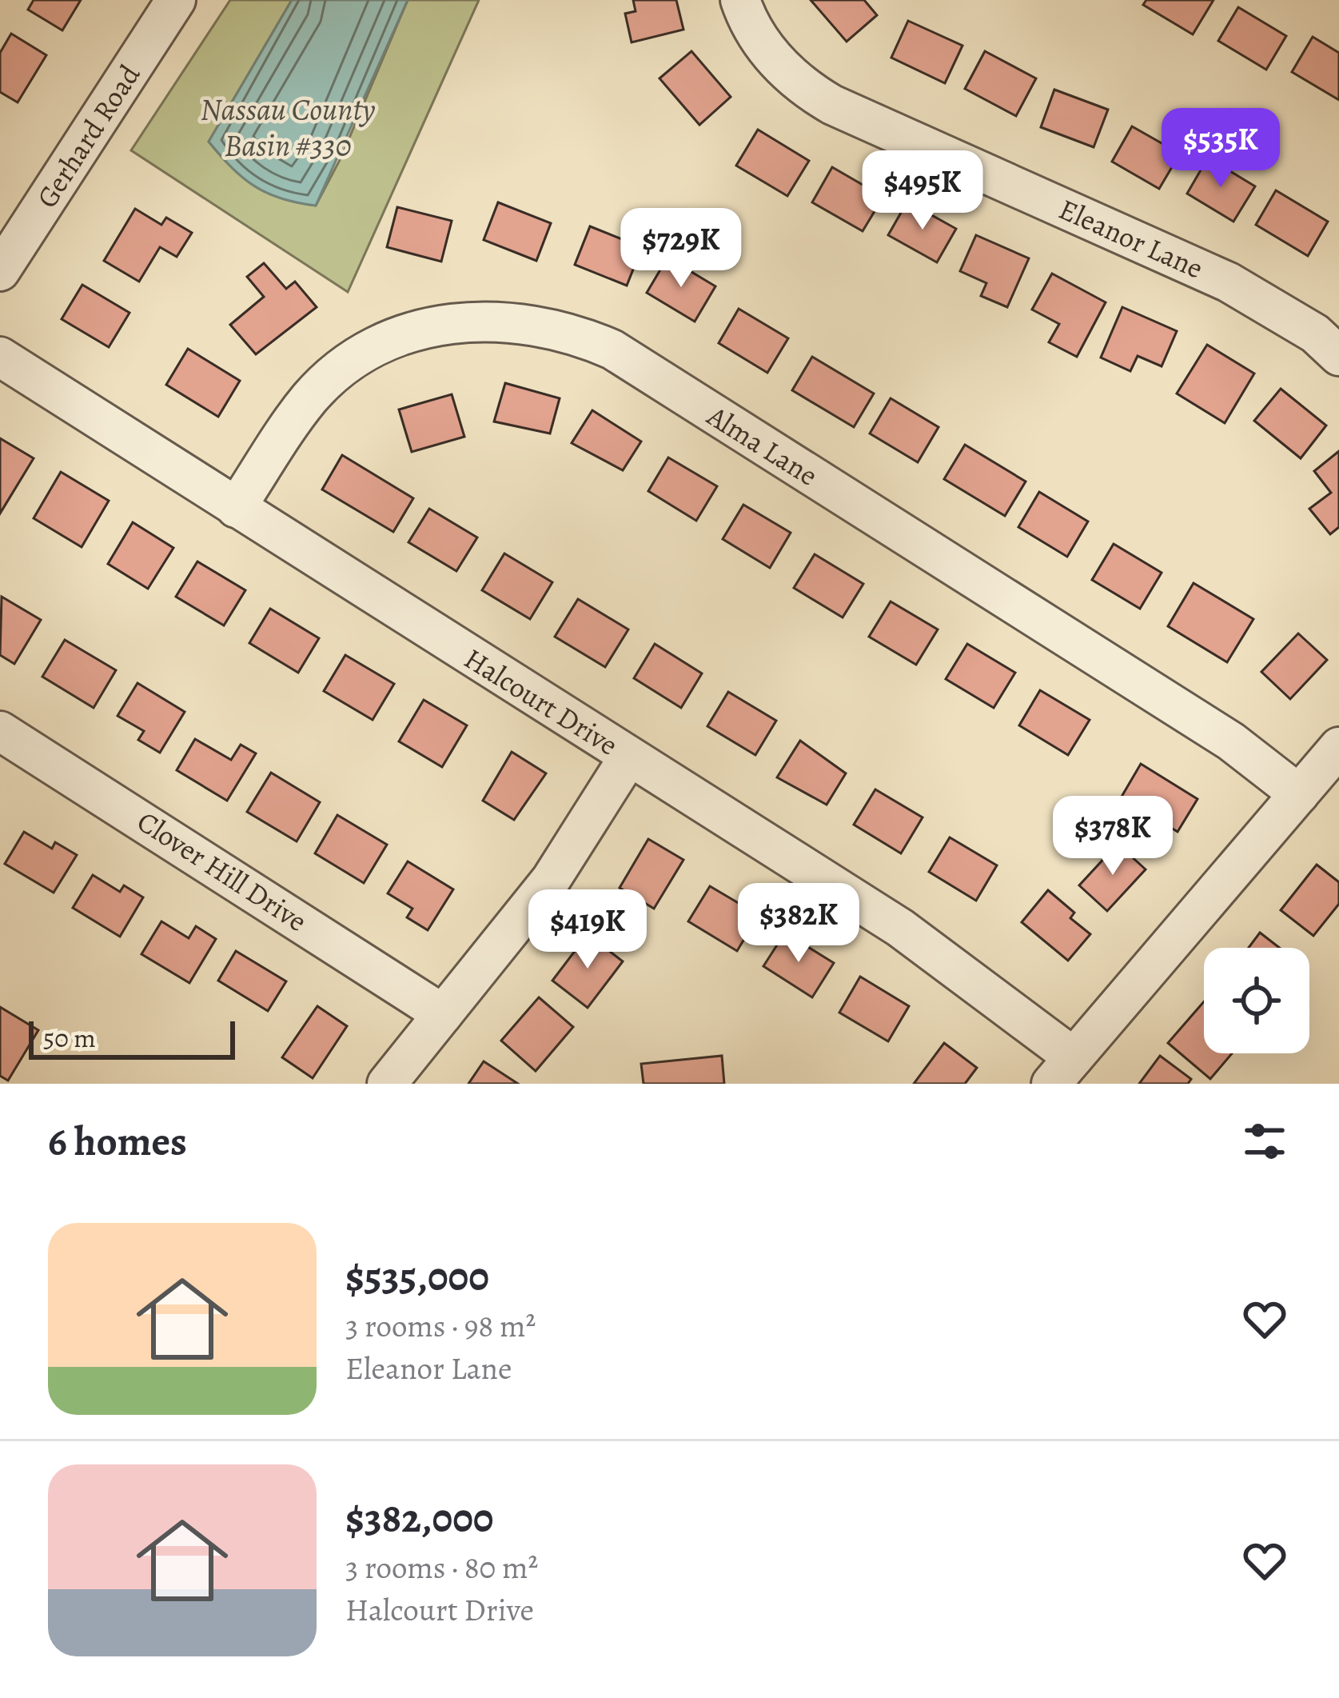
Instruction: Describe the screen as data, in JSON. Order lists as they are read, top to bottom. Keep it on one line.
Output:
{"streets":{"street":["Gerhard Road","Eleanor Lane","Alma Lane","Halcourt Drive","Clover Hill Drive"]},"crossings":[["Alma Lane","Halcourt Drive"]],"water":["Nassau County Basin #330"],"scale_bar":"50 m","page":{"price":["$535K","$495K","$729K","$378K","$382K","$419K"],"scale":"50 m","heading":"6 homes","list":[{"name":"$535,000","note":"3 rooms · 98 m² · Eleanor Lane"},{"name":"$382,000","note":"3 rooms · 80 m² · Halcourt Drive"}]}}
